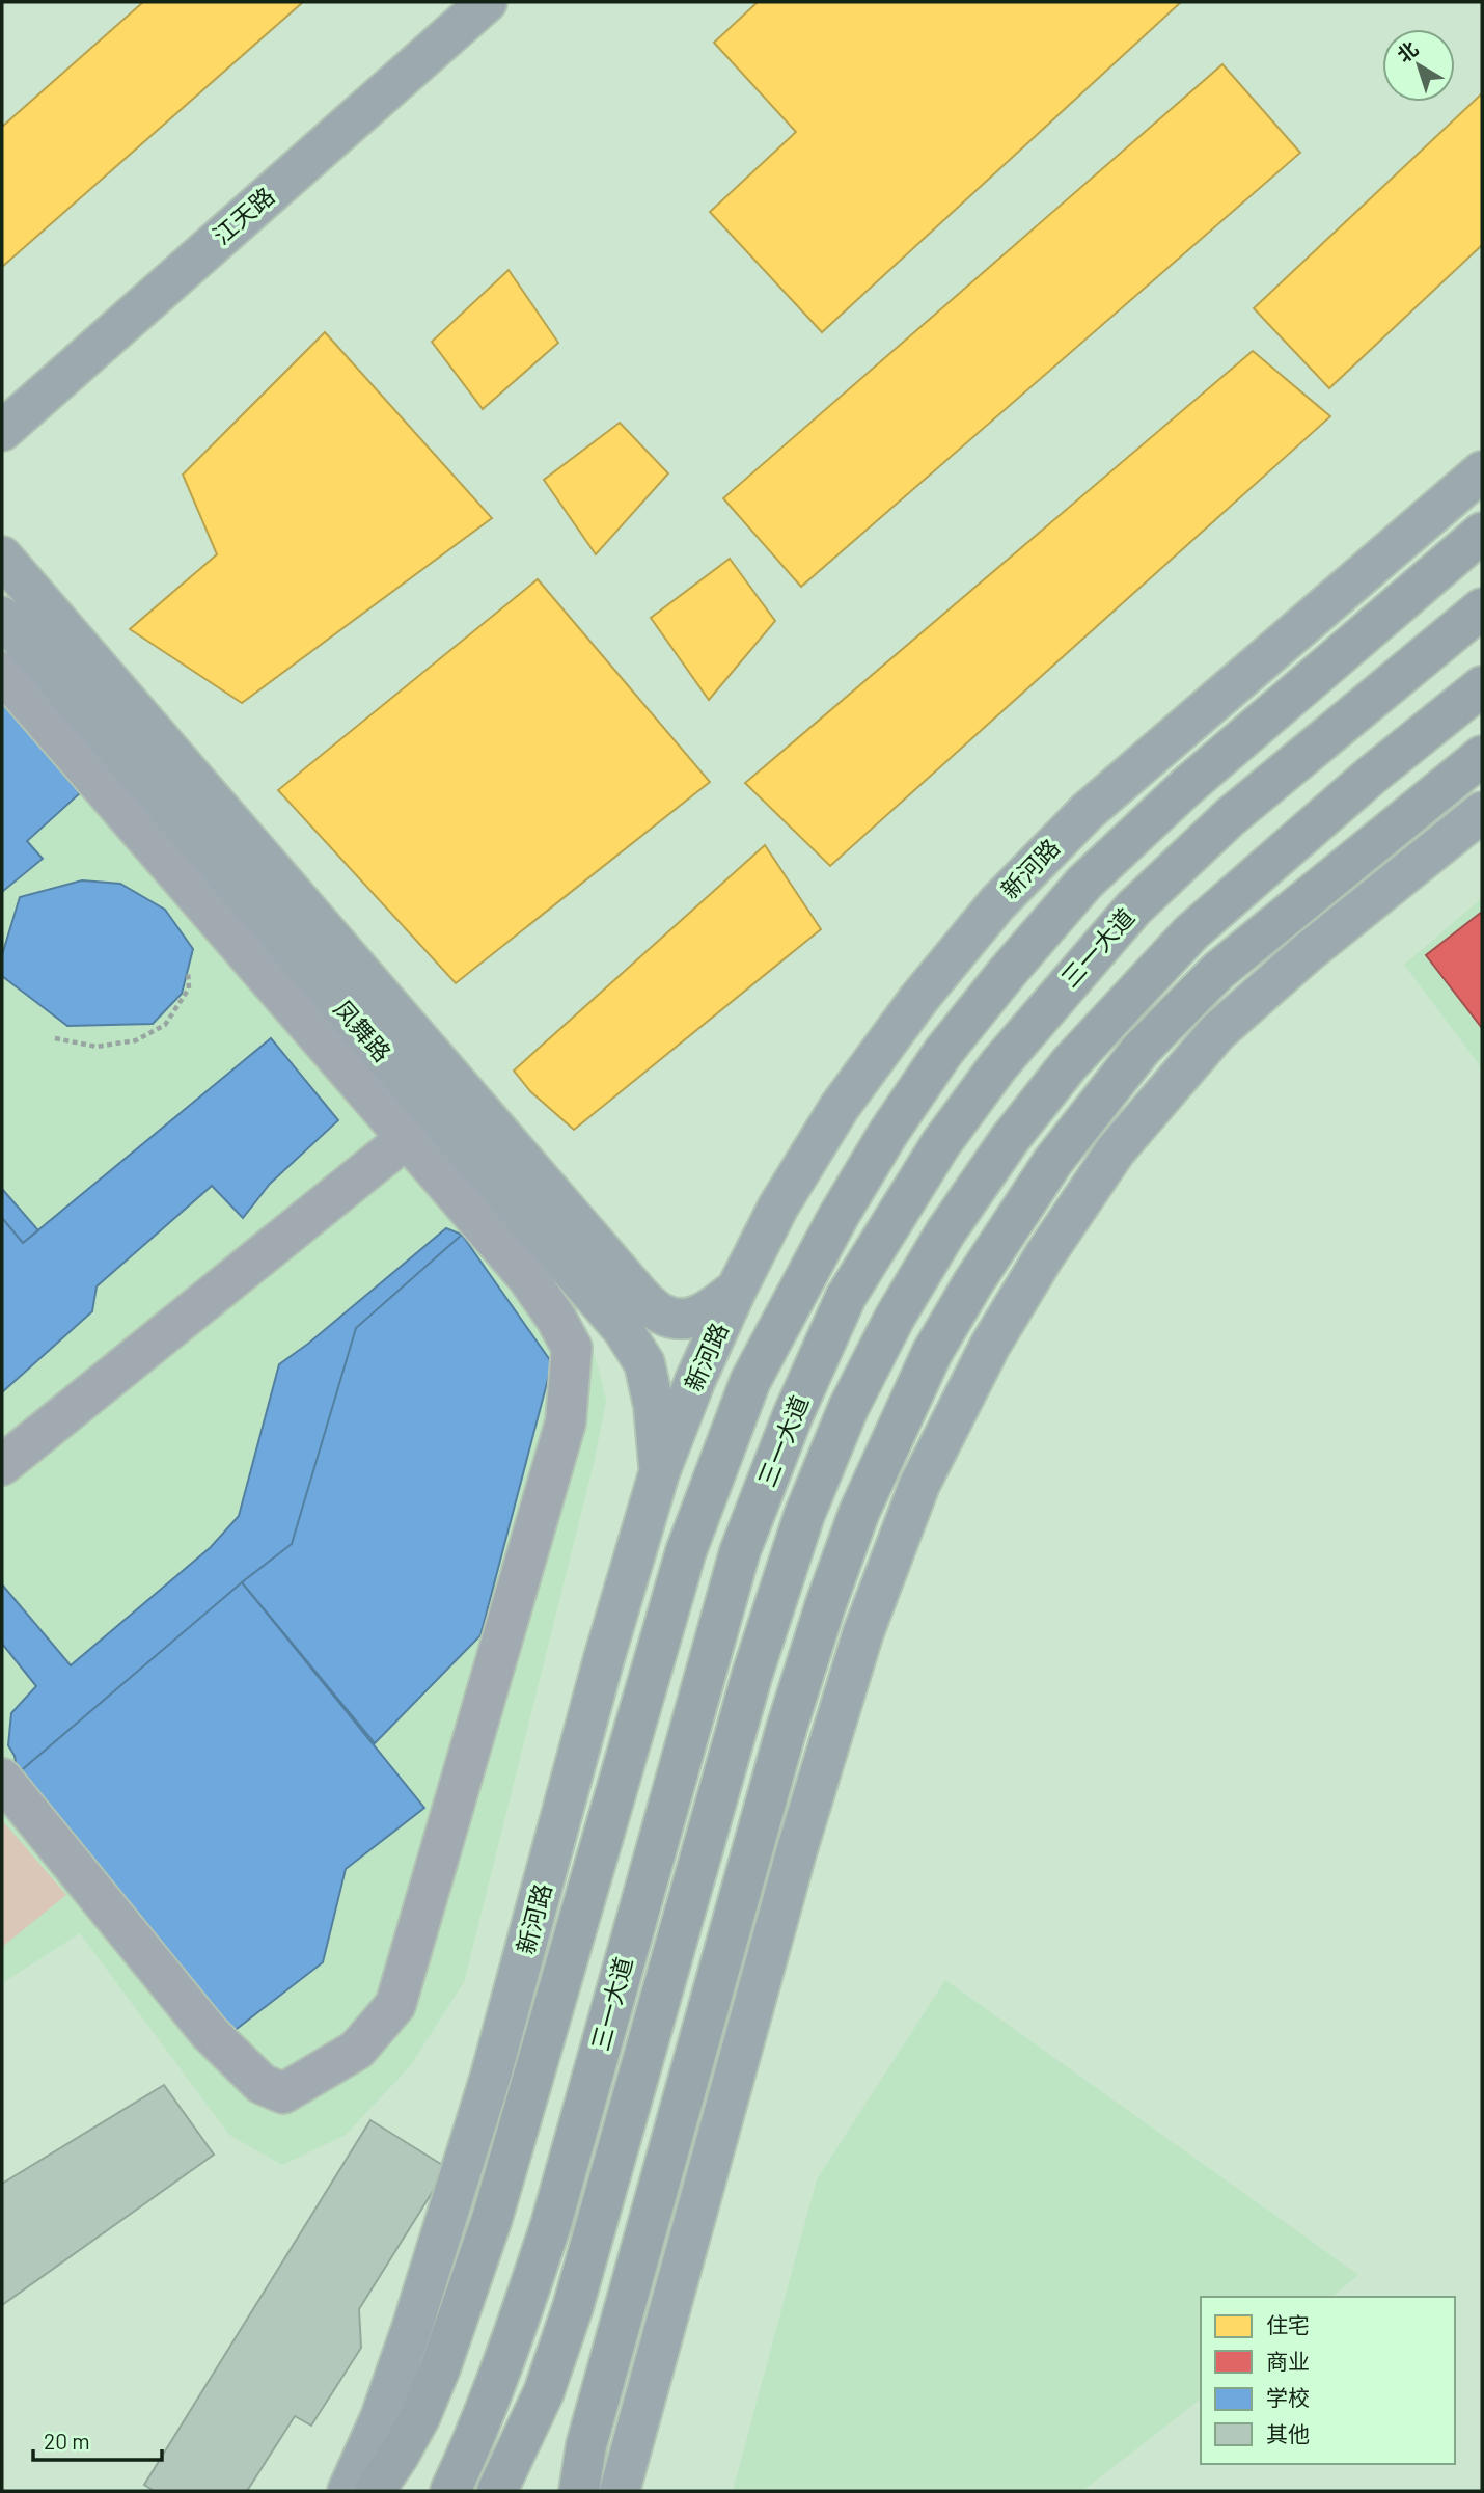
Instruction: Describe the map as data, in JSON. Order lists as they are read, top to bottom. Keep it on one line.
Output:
{"streets":{"highway":["三一大道"],"street":["江天路","新河路","凤舞路"]},"crossings":[["新河路","凤舞路"]],"legend":["住宅","商业","学校","其他"],"scale_bar":"20 m","north":"top left"}
